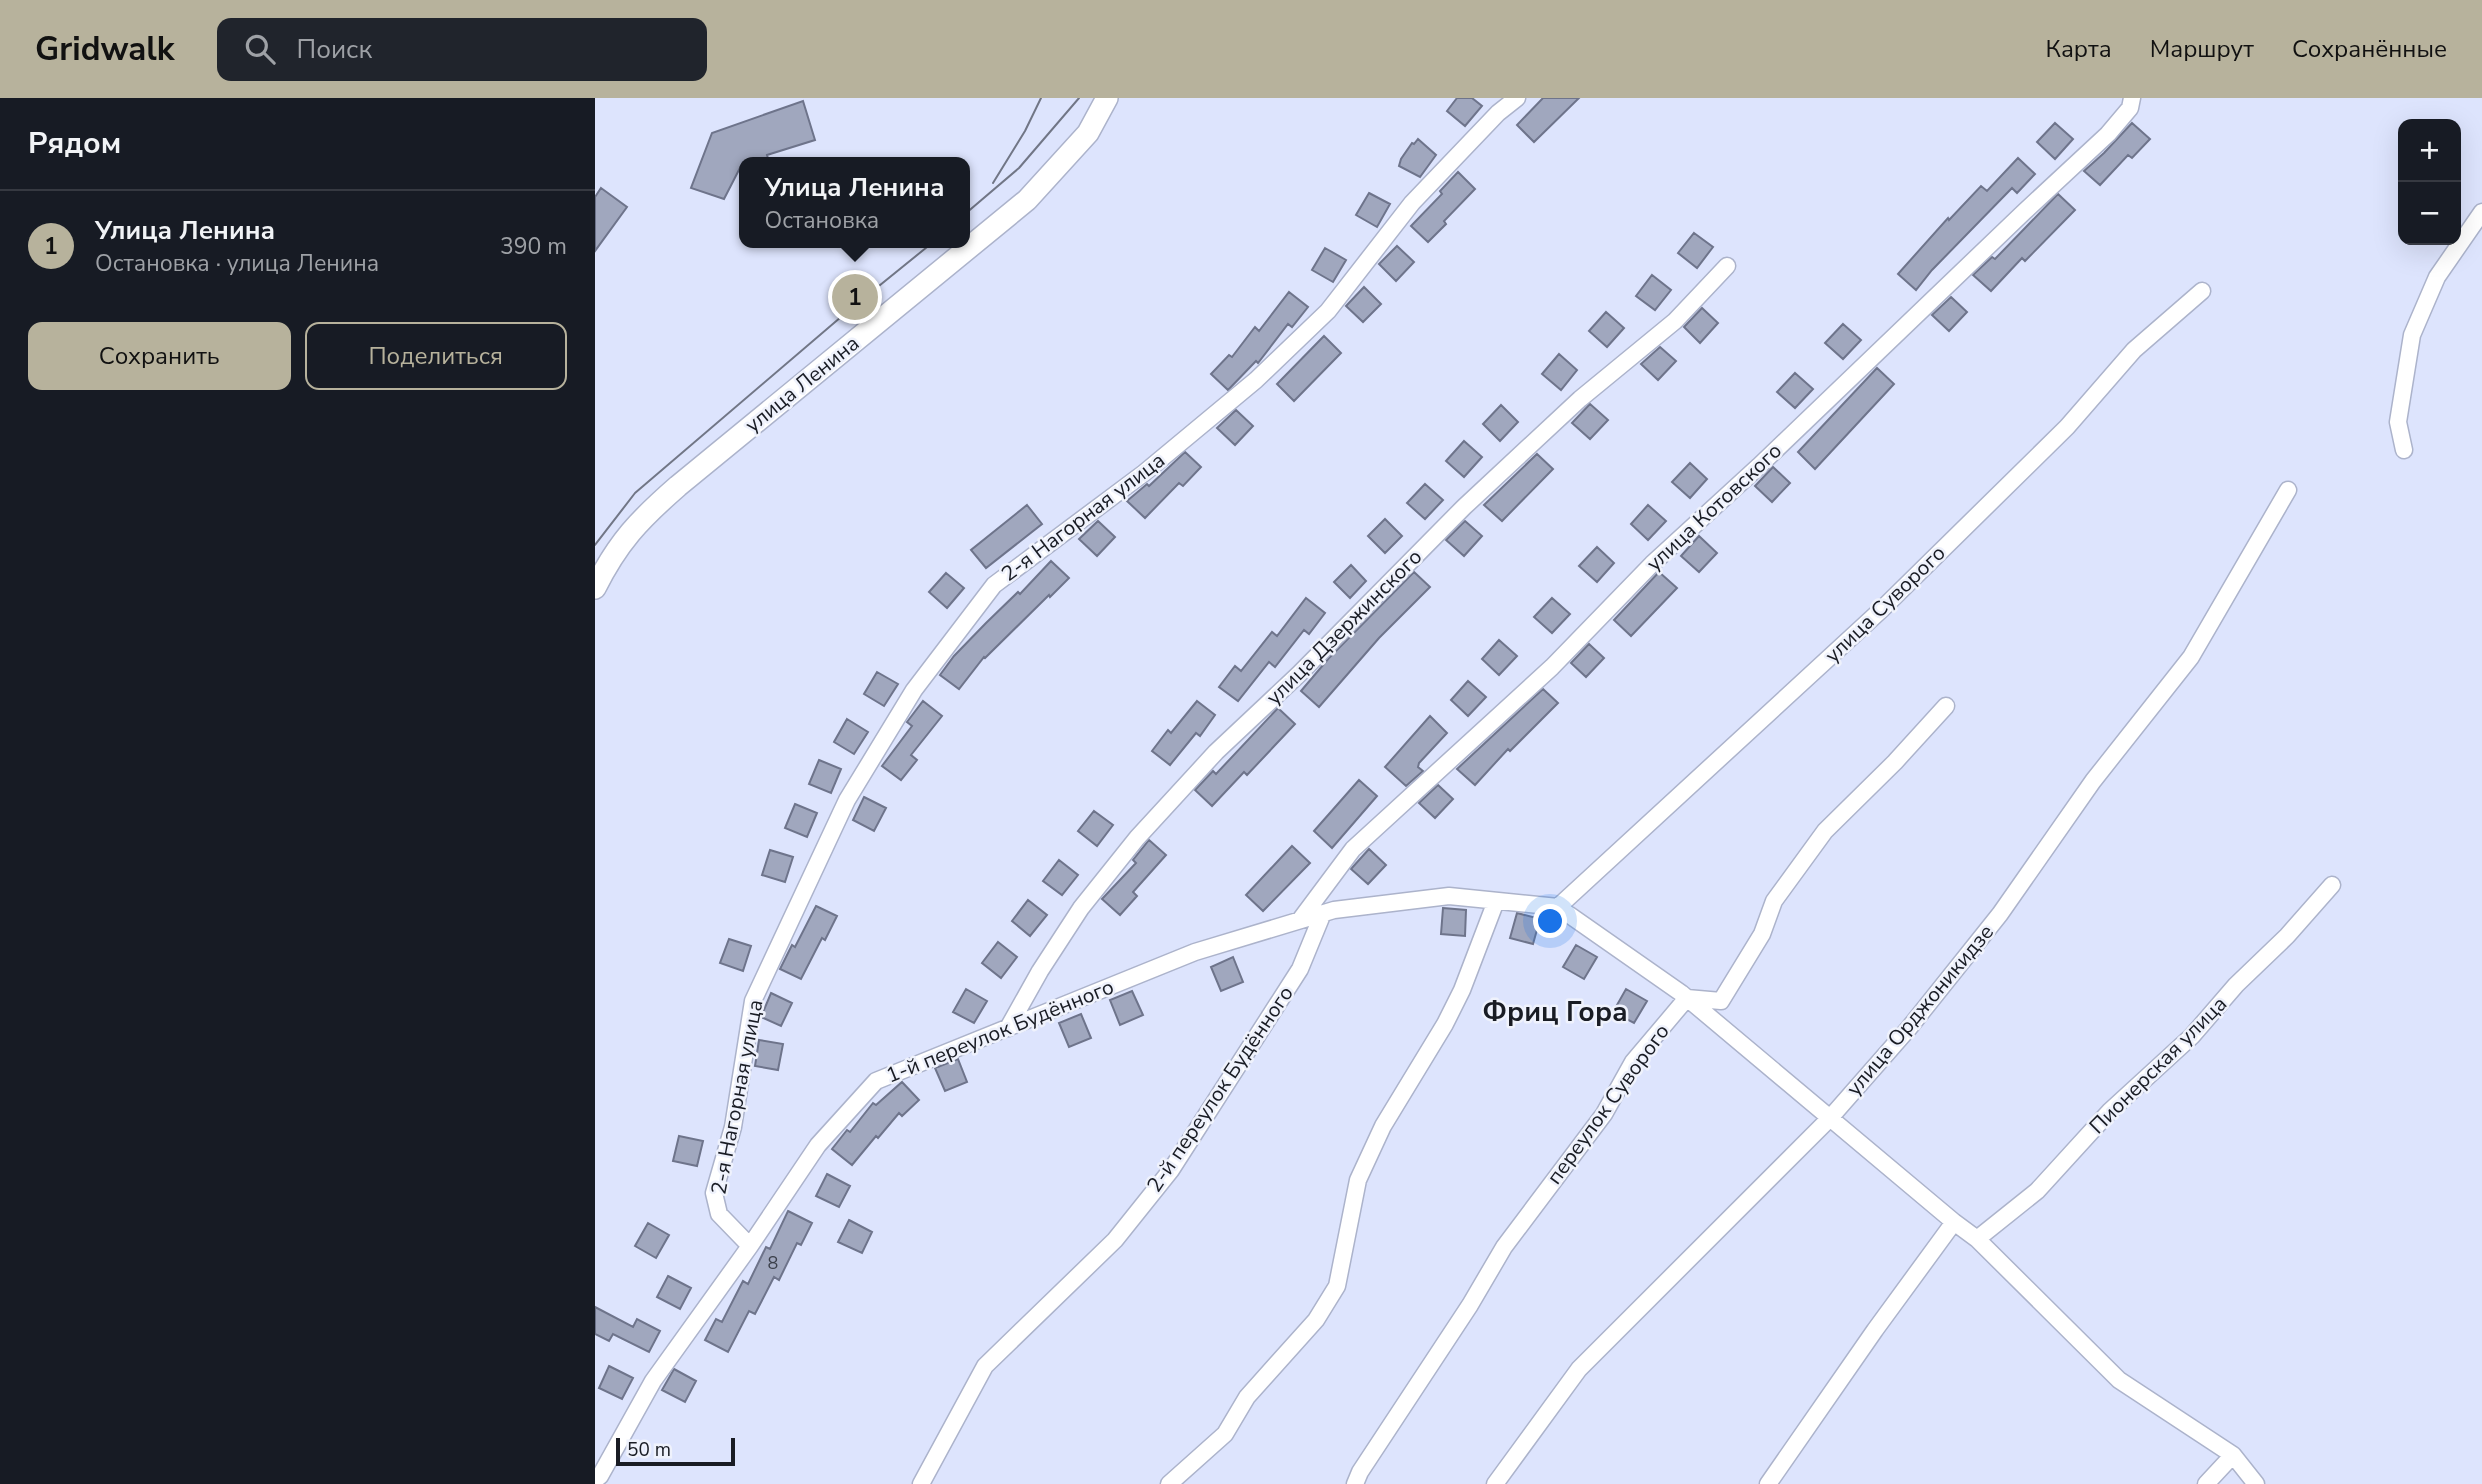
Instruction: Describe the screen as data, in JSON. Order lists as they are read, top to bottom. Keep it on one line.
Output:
{"streets":{"main road":["улица Ленина"],"street":["улица Котовского","2-я Нагорная улица","улица Суворого","улица Дзержинского","улица Орджоникидзе","1-й переулок Будённого","Пионерская улица","2-й переулок Будённого","переулок Суворого"]},"crossings":[["улица Котовского","1-й переулок Будённого"],["2-я Нагорная улица","1-й переулок Будённого"],["улица Суворого","1-й переулок Будённого"],["улица Дзержинского","1-й переулок Будённого"],["1-й переулок Будённого","2-й переулок Будённого"]],"districts":["Фриц Гора"],"house_numbers":["8"],"scale_bar":"50 m","page":{"header":"Gridwalk","search":"Поиск","nav":["Карта","Маршрут","Сохранённые"],"heading":"Рядом","map_buttons":["+","−"],"popup":["Улица Ленина","Остановка"],"list":[{"mark":"1","name":"Улица Ленина","note":"Остановка · улица Ленина","value":"390 m"}],"pins":"1","buttons":["Сохранить","Поделиться"],"scale":"50 m"}}
